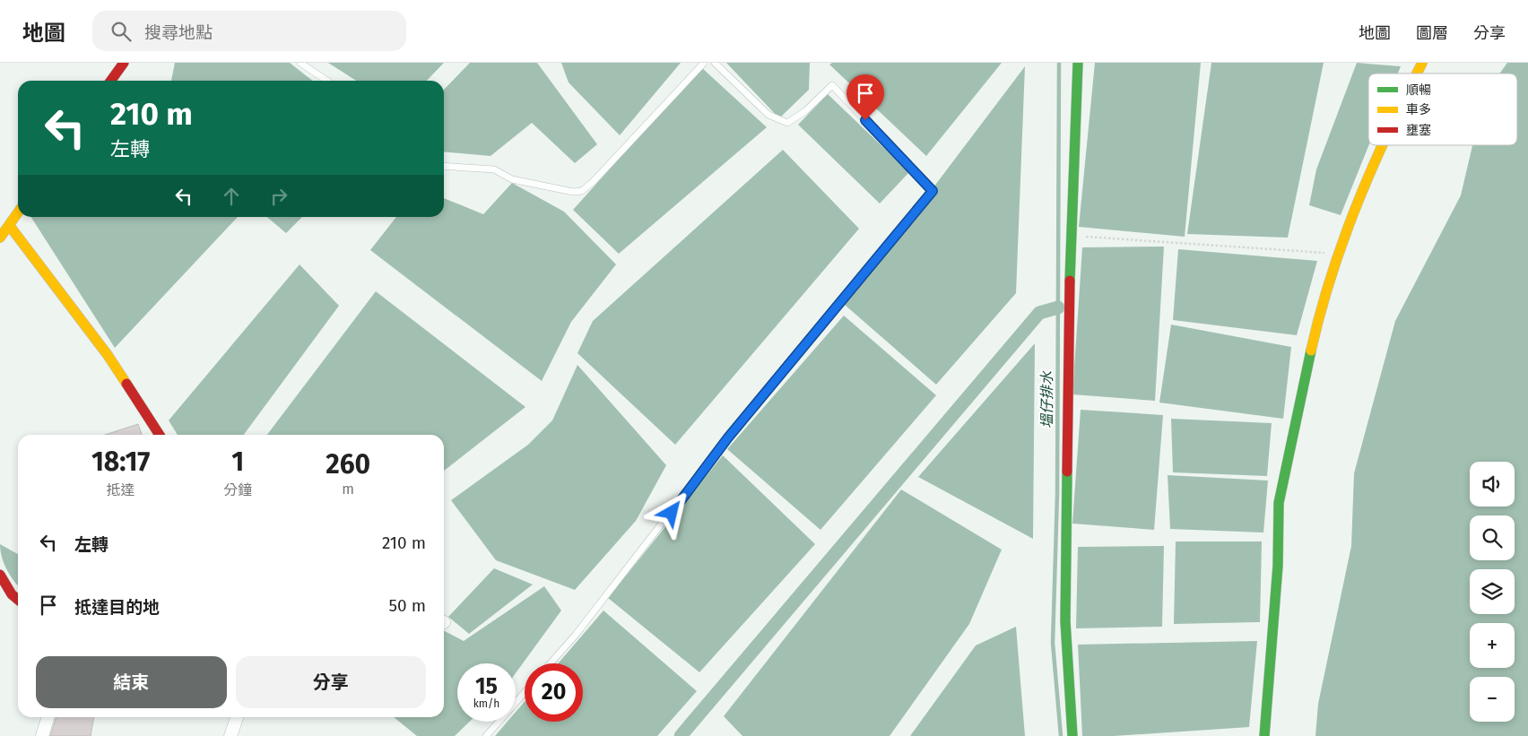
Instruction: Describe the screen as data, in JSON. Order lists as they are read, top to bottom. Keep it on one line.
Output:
{"water":["塭仔排水"],"legend":["順暢","車多","壅塞"],"page":{"header":"地圖","search":"搜尋地點","nav":["地圖","圖層","分享"],"turn":["210 m","左轉"],"eta":["18:17","抵達","1","分鐘","260","m"],"map_buttons":["+","−"],"list":[{"name":"左轉","value":"210 m"},{"name":"抵達目的地","value":"50 m"}],"buttons":["結束","分享"],"speed":"15 km/h","limit":"20"}}
